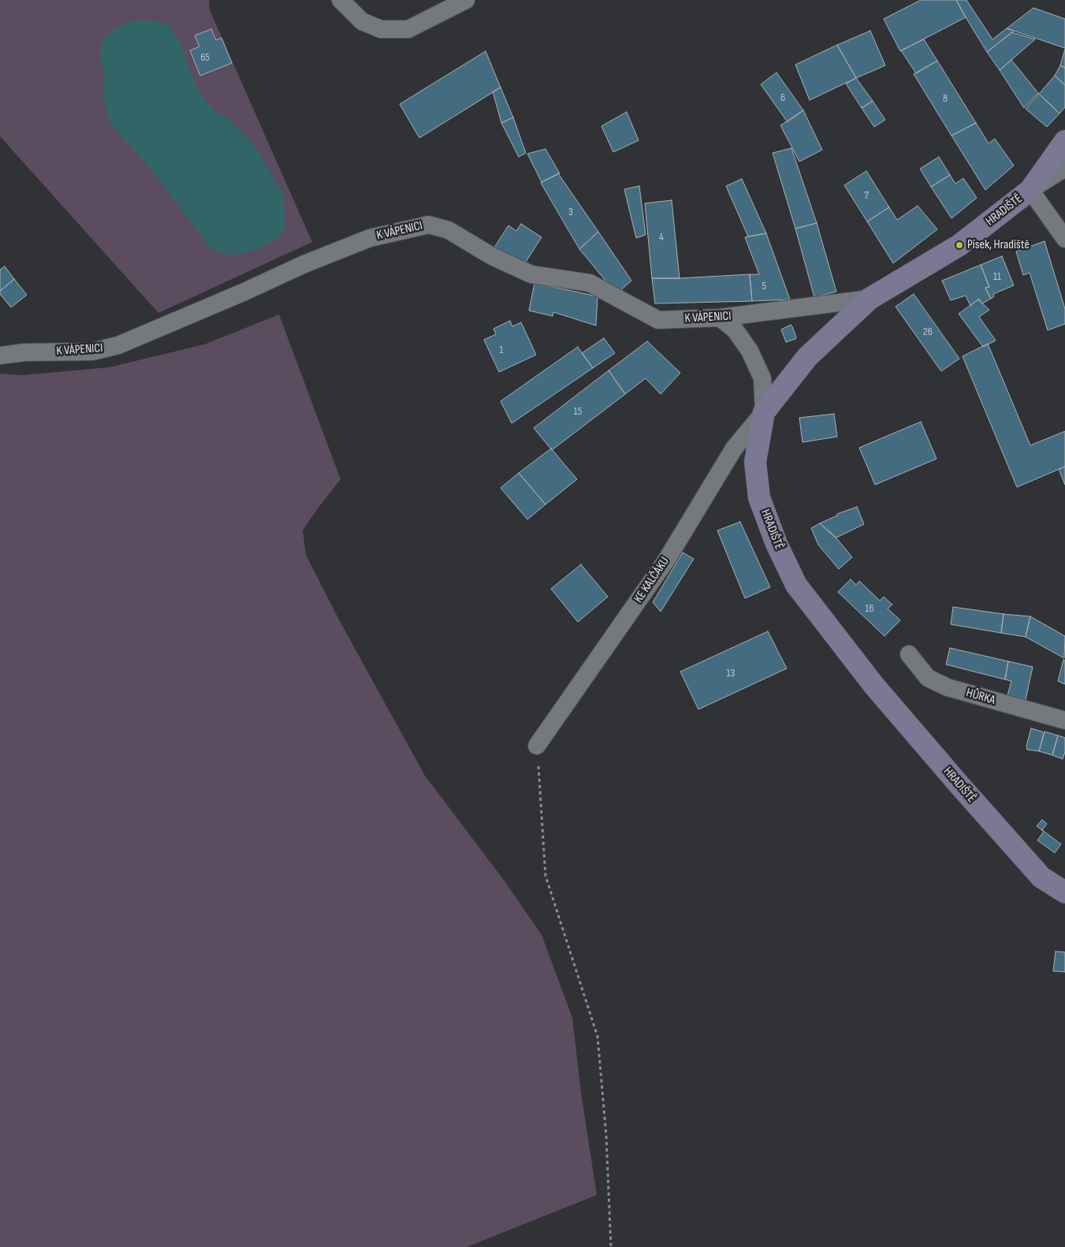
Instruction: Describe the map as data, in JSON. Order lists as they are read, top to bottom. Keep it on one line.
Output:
{"streets":{"street":["HRADIŠTĚ","K VÁPENICI","KE KALČÁKU","HŮRKA"]},"crossings":[["HRADIŠTĚ","K VÁPENICI"],["HRADIŠTĚ","KE KALČÁKU"]],"places":["Písek, Hradiště"],"house_numbers":["65","6","8","7","3","4","11","5","26","1","15","16","13"]}
